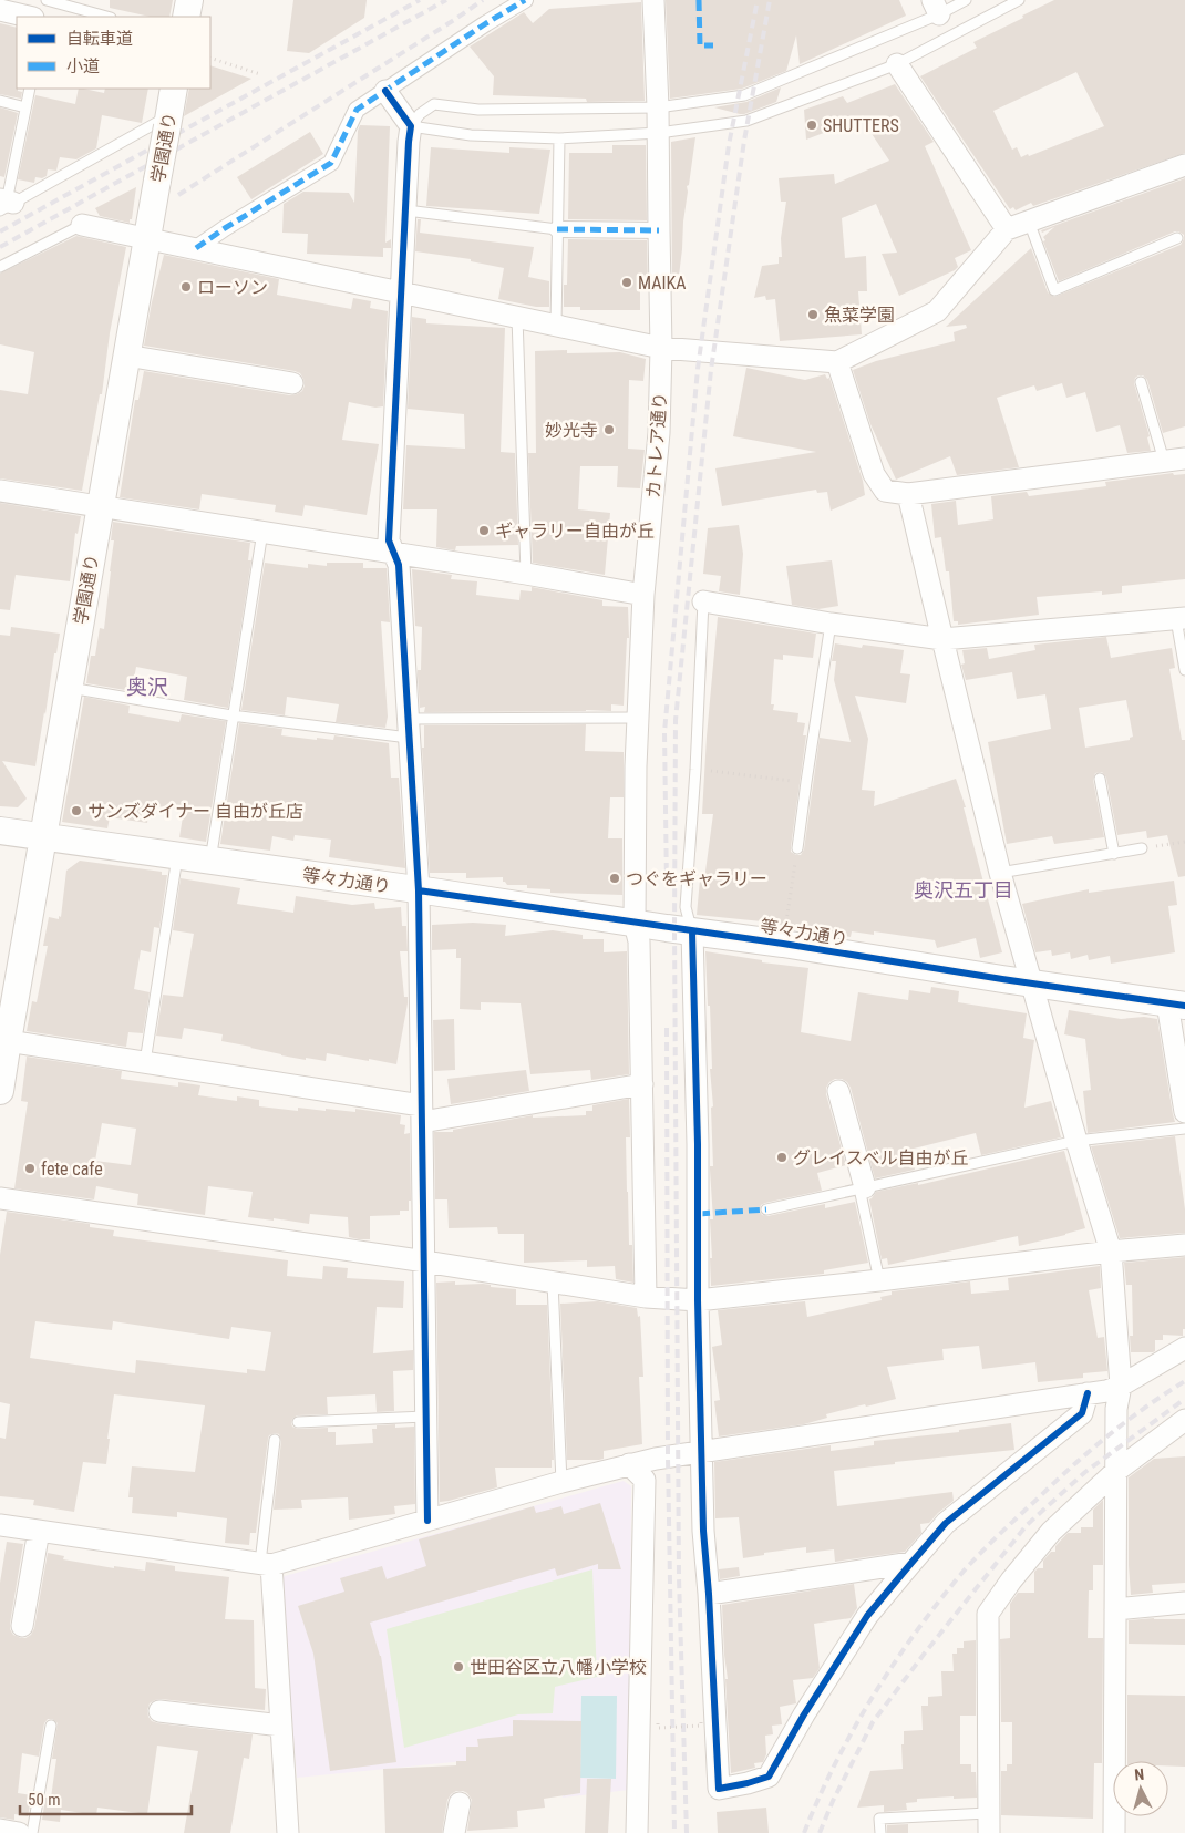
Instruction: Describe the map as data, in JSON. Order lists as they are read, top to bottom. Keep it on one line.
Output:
{"streets":{"street":["学園通り","カトレア通り","等々力通り"]},"crossings":[["学園通り","等々力通り"],["カトレア通り","等々力通り"]],"districts":["奥沢","奥沢五丁目"],"places":["SHUTTERS","MAIKA","ローソン","魚菜学園","妙光寺","ギャラリー自由が丘","サンズダイナー 自由が丘店","つぐをギャラリー","グレイスベル自由が丘","fete cafe","世田谷区立八幡小学校"],"legend":["自転車道","小道"],"scale_bar":"50 m","north":"top"}
